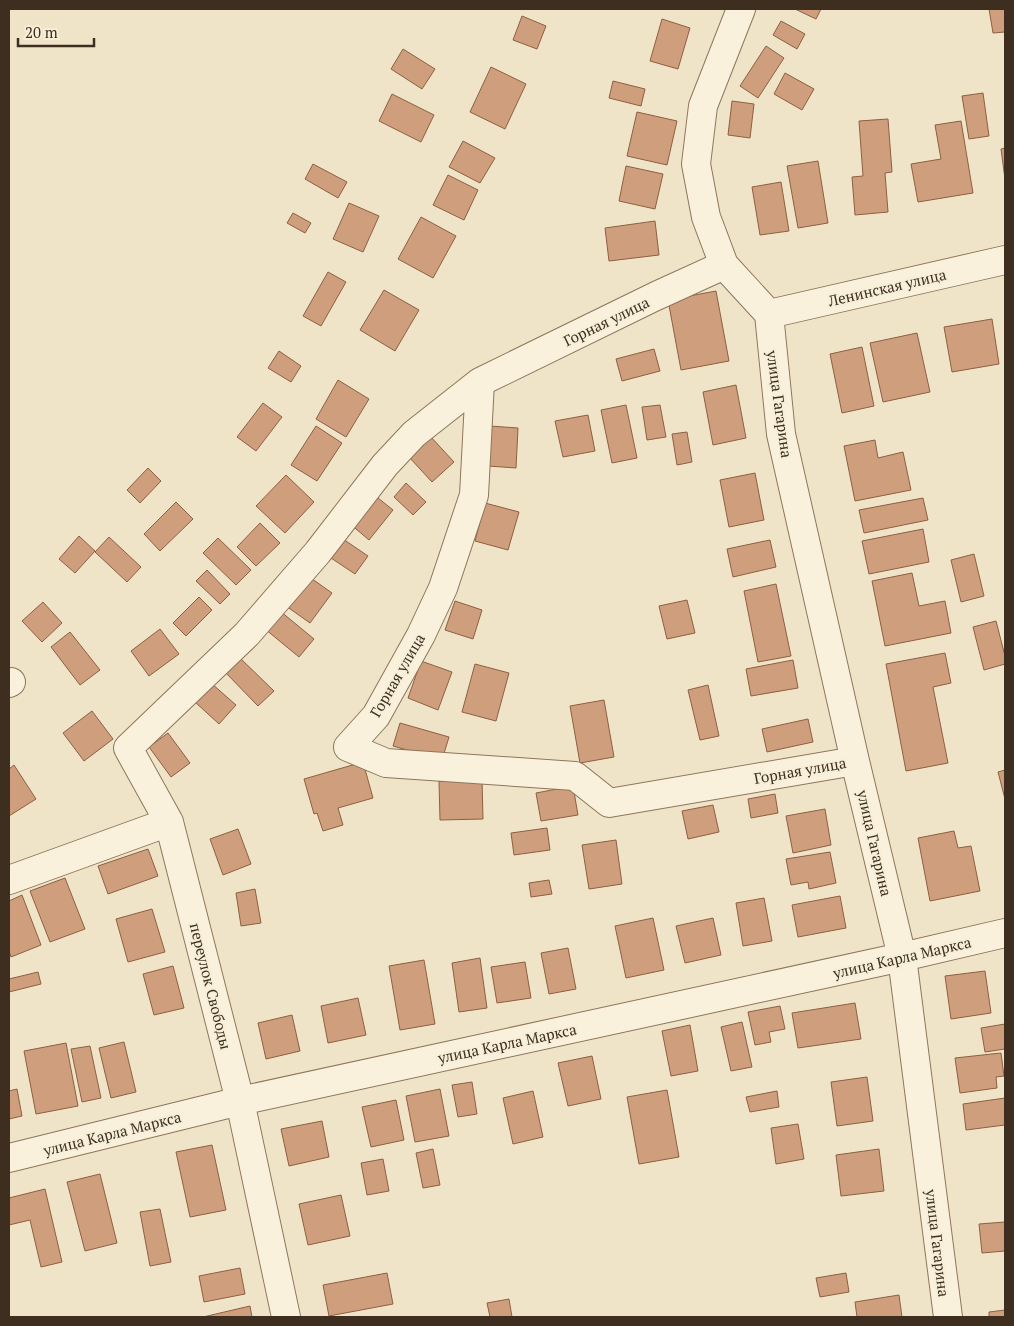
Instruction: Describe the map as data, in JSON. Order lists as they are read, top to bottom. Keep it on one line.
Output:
{"streets":{"street":["Ленинская улица","Горная улица","улица Гагарина","улица Карла Маркса","переулок Свободы"]},"crossings":[["Ленинская улица","улица Гагарина"],["Горная улица","улица Гагарина"],["Горная улица","переулок Свободы"],["улица Гагарина","улица Карла Маркса"],["улица Карла Маркса","переулок Свободы"]],"scale_bar":"20 m"}
